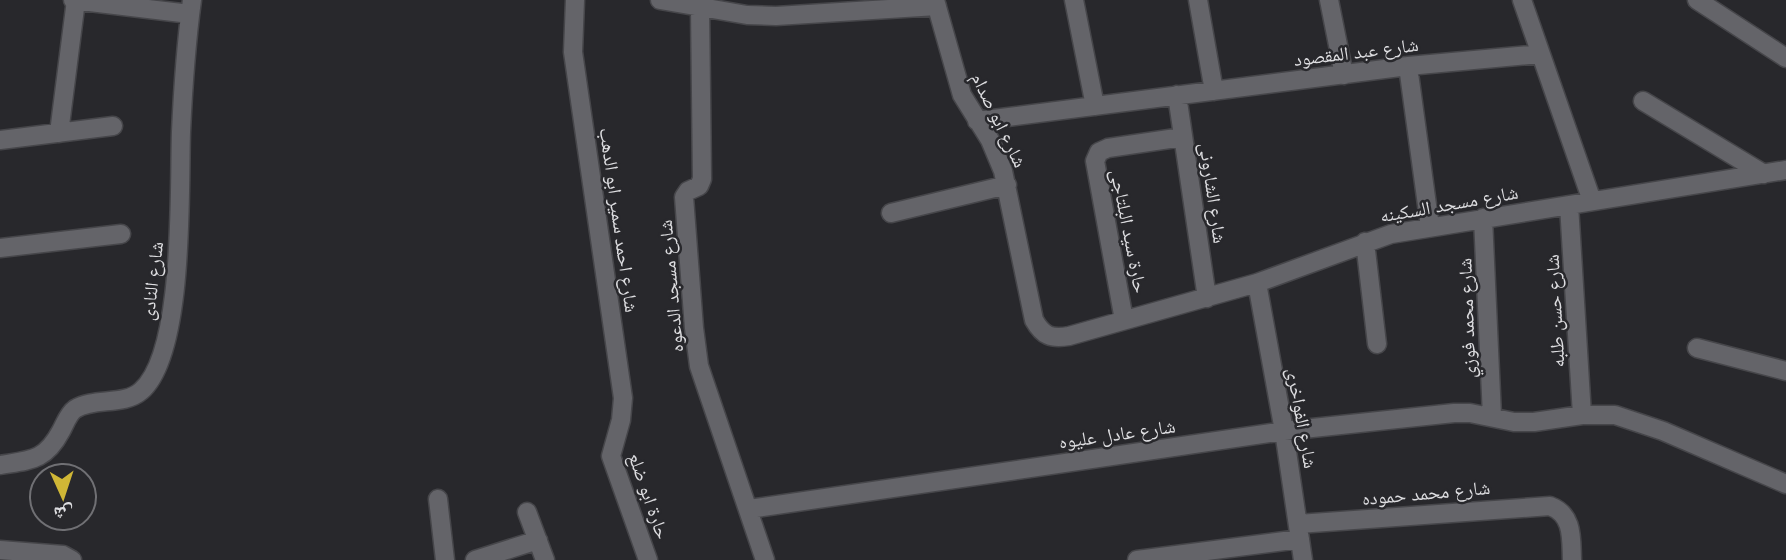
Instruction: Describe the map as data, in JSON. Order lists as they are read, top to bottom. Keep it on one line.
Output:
{"streets":{"street":["شارع عبد المقصود","شارع ابو صدام","شارع الشارونى","شارع مسجد السكينه","شارع احمد سمير ابو الدهب","حارة سيد البلتاجى","شارع النادى","شارع مسجد الدعوه","شارع حسن طلبه","شارع محمد فوزي","شارع الفواخرى","شارع عادل عليوه","شارع محمد حموده","حارة ابو ضلع"]},"crossings":[["شارع عبد المقصود","شارع ابو صدام"],["شارع عبد المقصود","شارع الشارونى"],["شارع ابو صدام","شارع مسجد السكينه"],["شارع الشارونى","شارع مسجد السكينه"],["شارع الشارونى","حارة سيد البلتاجى"],["شارع مسجد السكينه","حارة سيد البلتاجى"],["شارع مسجد السكينه","شارع حسن طلبه"],["شارع مسجد السكينه","شارع محمد فوزي"],["شارع مسجد السكينه","شارع الفواخرى"],["شارع احمد سمير ابو الدهب","حارة ابو ضلع"],["شارع مسجد الدعوه","شارع عادل عليوه"],["شارع حسن طلبه","شارع عادل عليوه"],["شارع محمد فوزي","شارع عادل عليوه"],["شارع الفواخرى","شارع عادل عليوه"],["شارع الفواخرى","شارع محمد حموده"]],"north":"bottom"}
